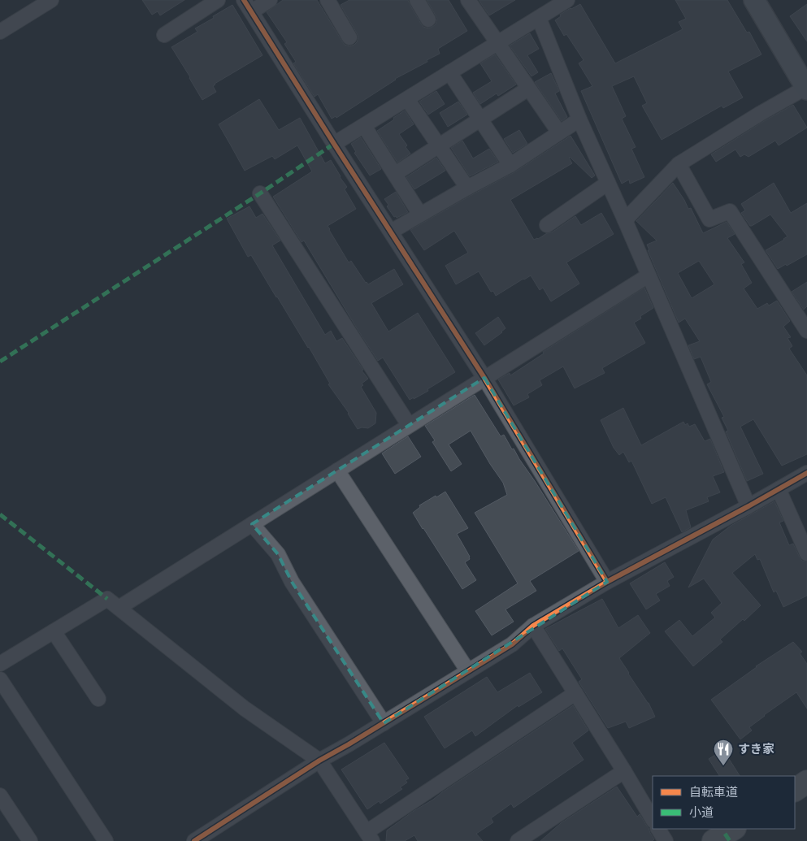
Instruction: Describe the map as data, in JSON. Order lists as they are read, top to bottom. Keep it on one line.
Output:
{"places":{"restaurant":["すき家"]},"legend":["自転車道","小道"]}
